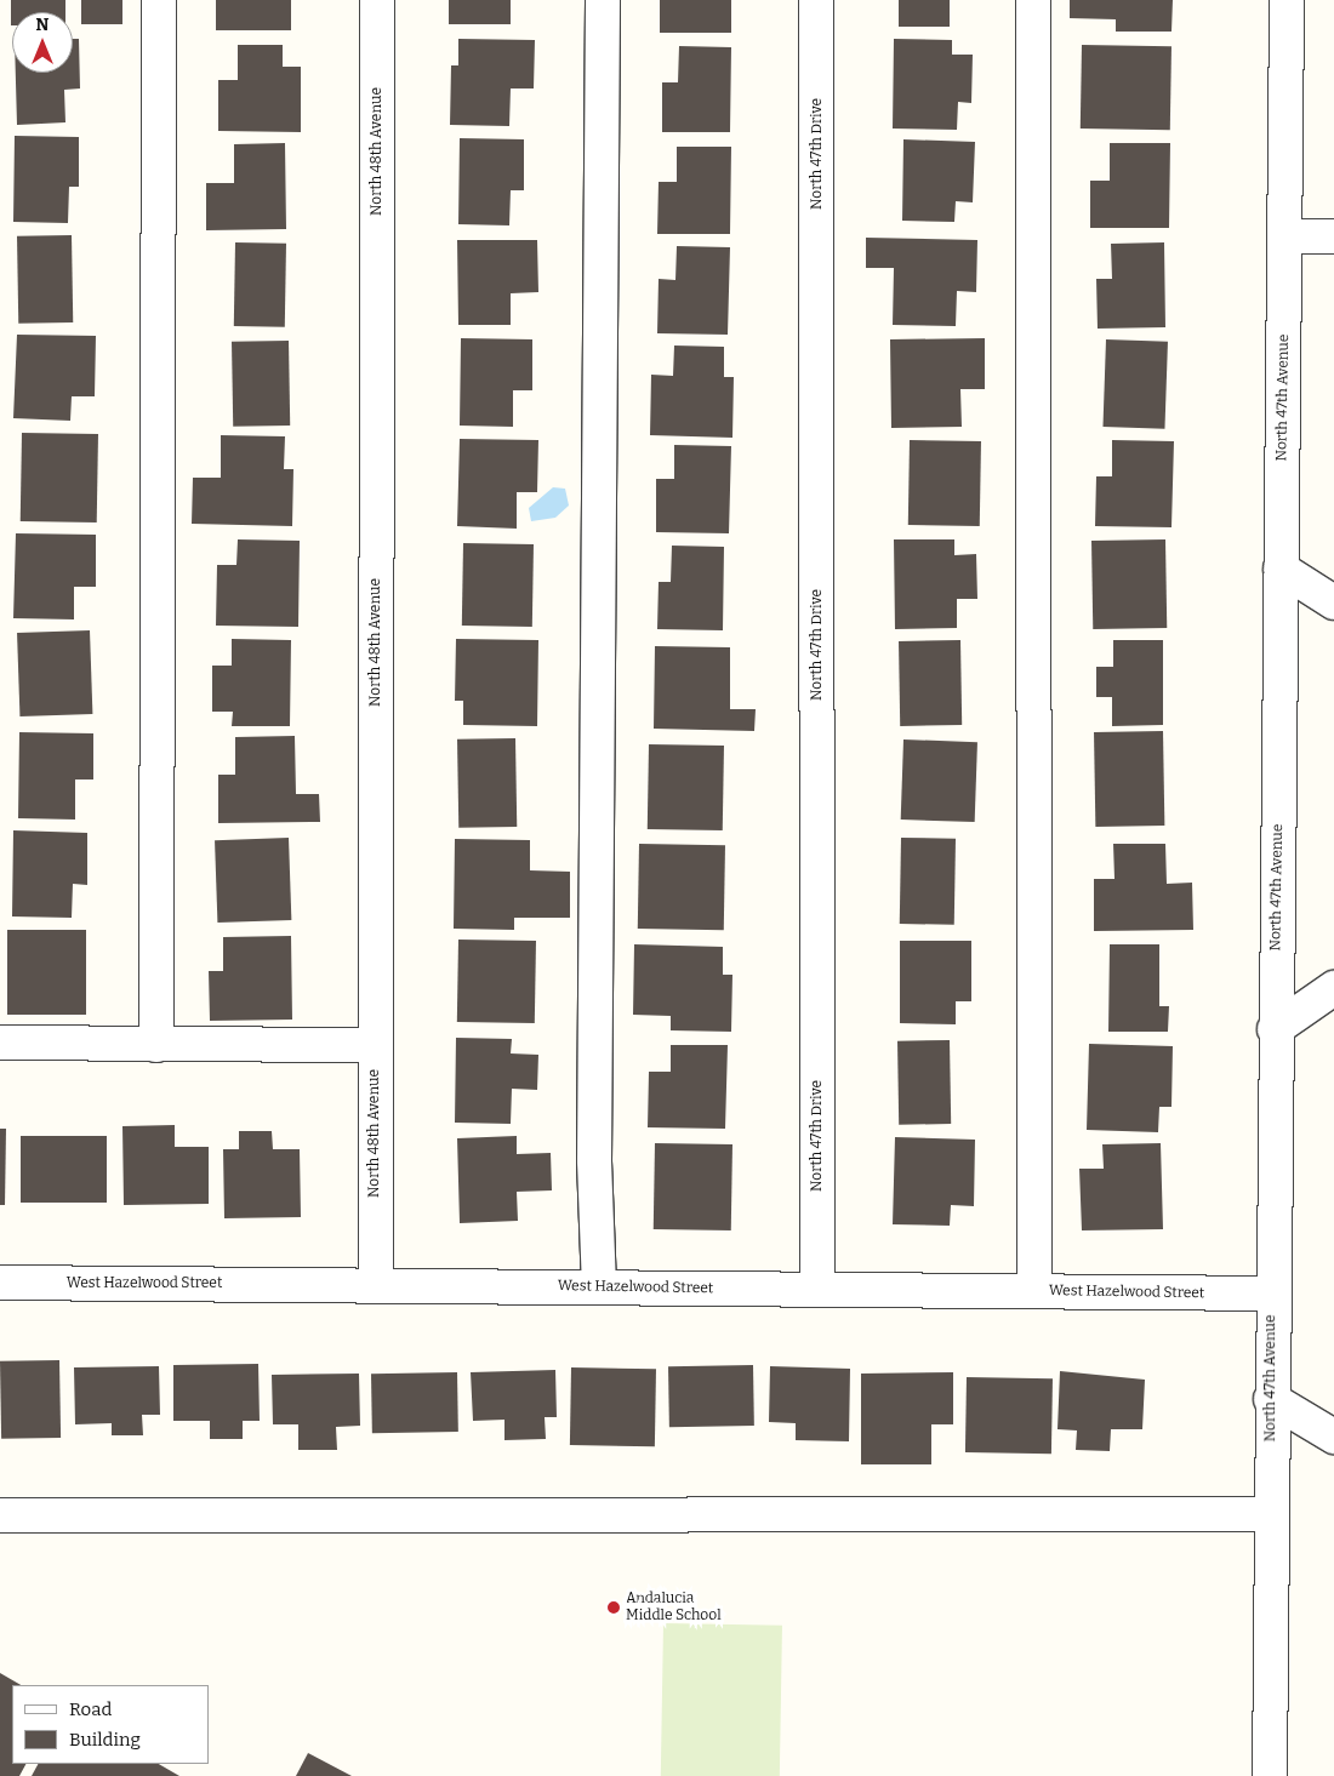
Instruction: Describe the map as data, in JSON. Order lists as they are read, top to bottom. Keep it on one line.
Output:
{"streets":{"street":["North 48th Avenue","North 47th Drive","North 47th Avenue","West Hazelwood Street"]},"crossings":[["North 48th Avenue","West Hazelwood Street"],["North 47th Drive","West Hazelwood Street"],["North 47th Avenue","West Hazelwood Street"]],"places":["Andalucia Middle School"],"legend":["Road","Building"],"north":"top"}
